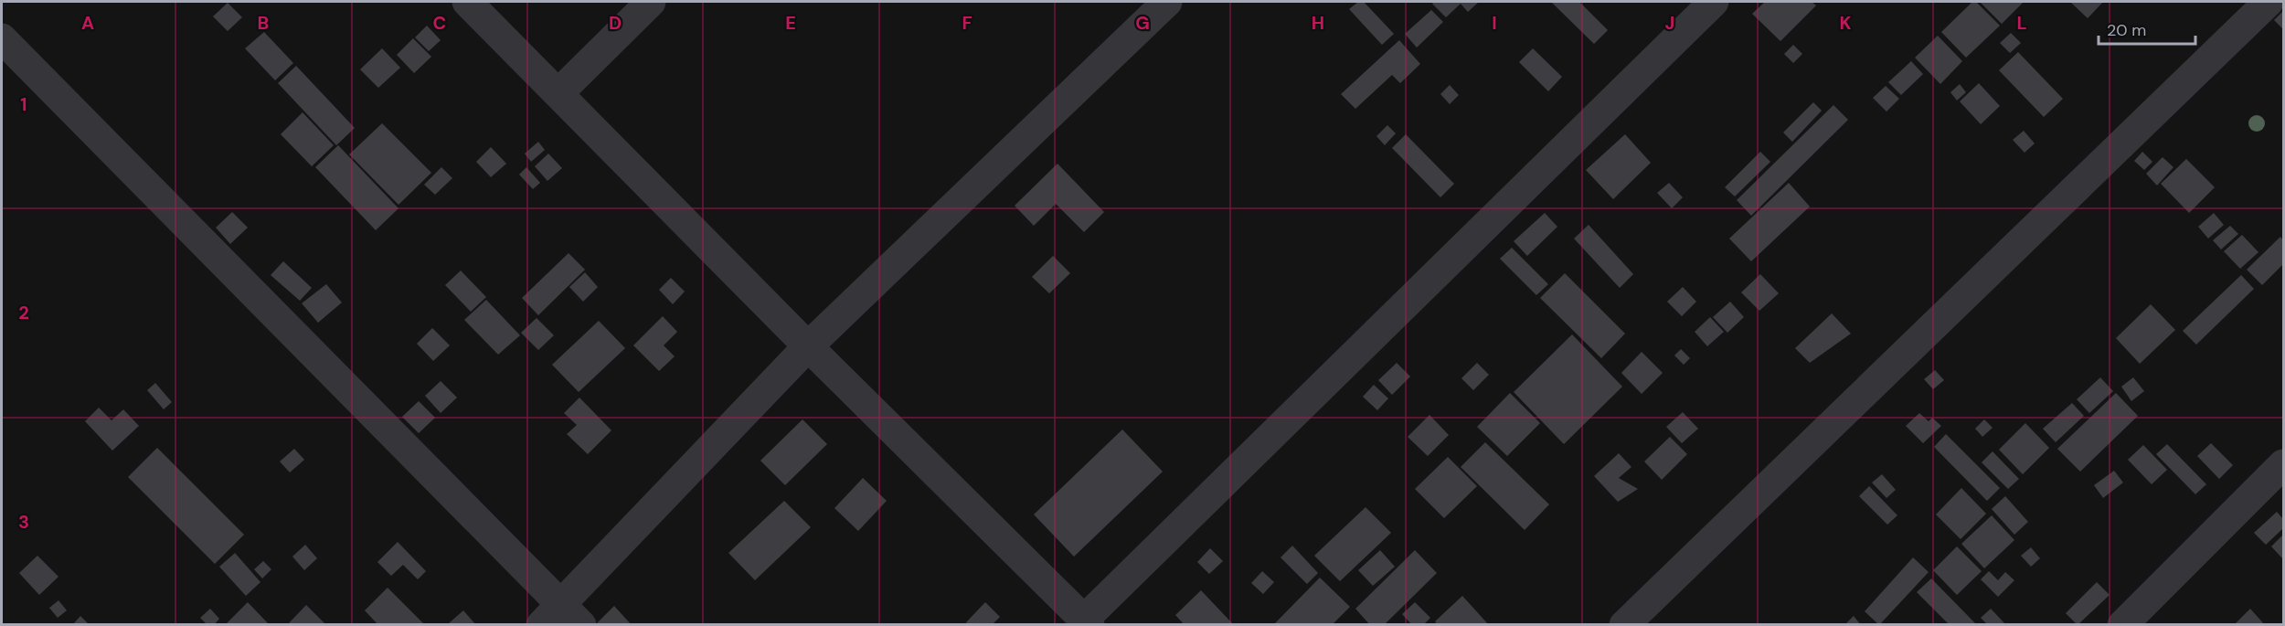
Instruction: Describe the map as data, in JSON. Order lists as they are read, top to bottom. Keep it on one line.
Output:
{"scale_bar":"20 m","grid":{"columns":["A","B","C","D","E","F","G","H","I","J","K","L"],"rows":["1","2","3"]}}
